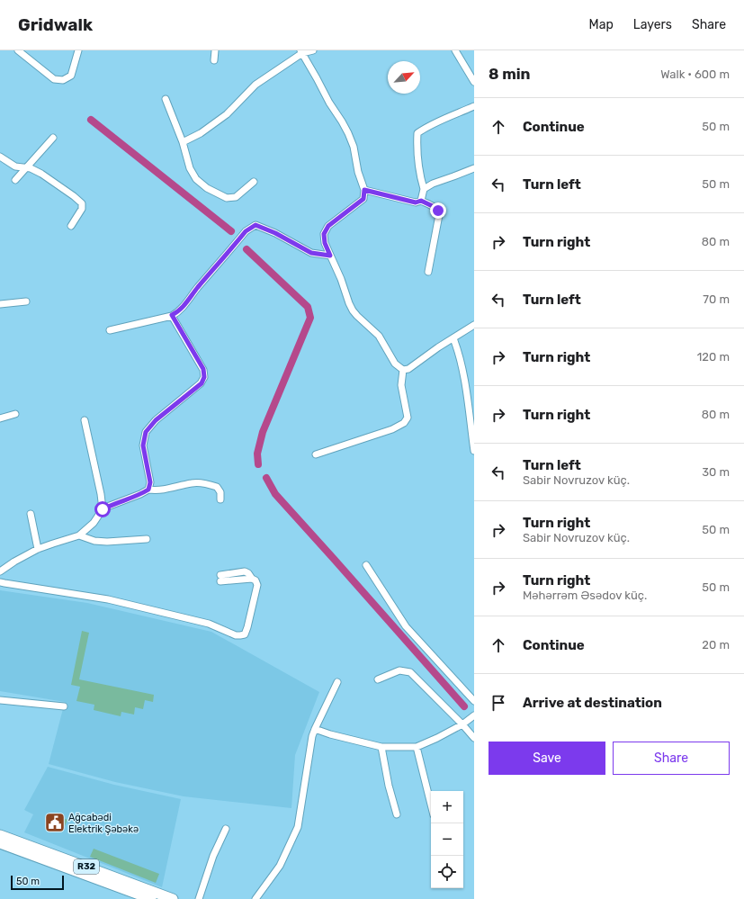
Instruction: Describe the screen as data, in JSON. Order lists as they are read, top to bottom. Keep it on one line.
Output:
{"streets":{"main road":["R32"]},"places":{"public building":["Ağcabədi Elektrik Şəbəkə"]},"scale_bar":"50 m","north":"top right","page":{"header":"Gridwalk","nav":["Map","Layers","Share"],"heading":["8 min","Walk · 600 m"],"list":[["Continue","50 m"],["Turn left","50 m"],["Turn right","80 m"],["Turn left","70 m"],["Turn right","120 m"],["Turn right","80 m"],["Turn left","Sabir Novruzov küç.","30 m"],["Turn right","Sabir Novruzov küç.","50 m"],["Turn right","Məhərrəm Əsədov küç.","50 m"],["Continue","20 m"],"Arrive at destination"],"buttons":["Save","Share"],"map_buttons":["+","−"],"scale":"50 m"}}
